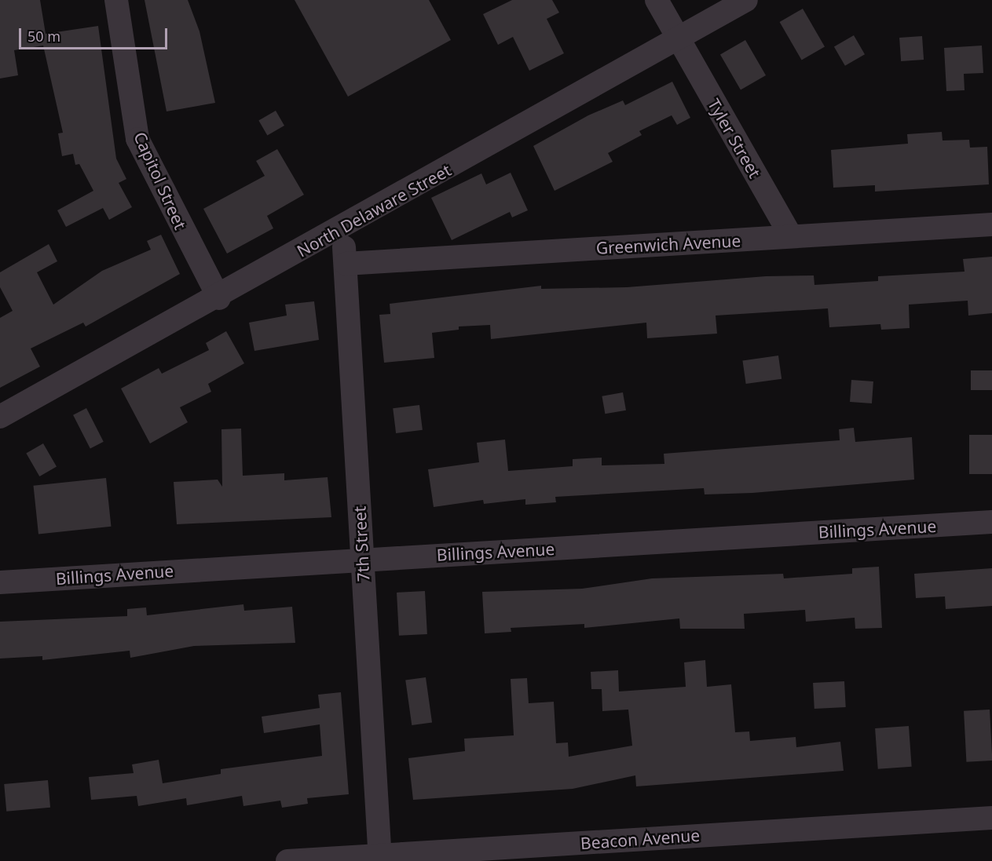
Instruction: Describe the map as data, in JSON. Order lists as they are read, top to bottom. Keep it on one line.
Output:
{"streets":{"street":["Tyler Street","Capitol Street","North Delaware Street","Greenwich Avenue","Billings Avenue","7th Street","Beacon Avenue"]},"crossings":[["Tyler Street","North Delaware Street"],["Tyler Street","Greenwich Avenue"],["Capitol Street","North Delaware Street"],["North Delaware Street","7th Street"],["Greenwich Avenue","7th Street"],["Billings Avenue","7th Street"],["7th Street","Beacon Avenue"]],"scale_bar":"50 m"}
